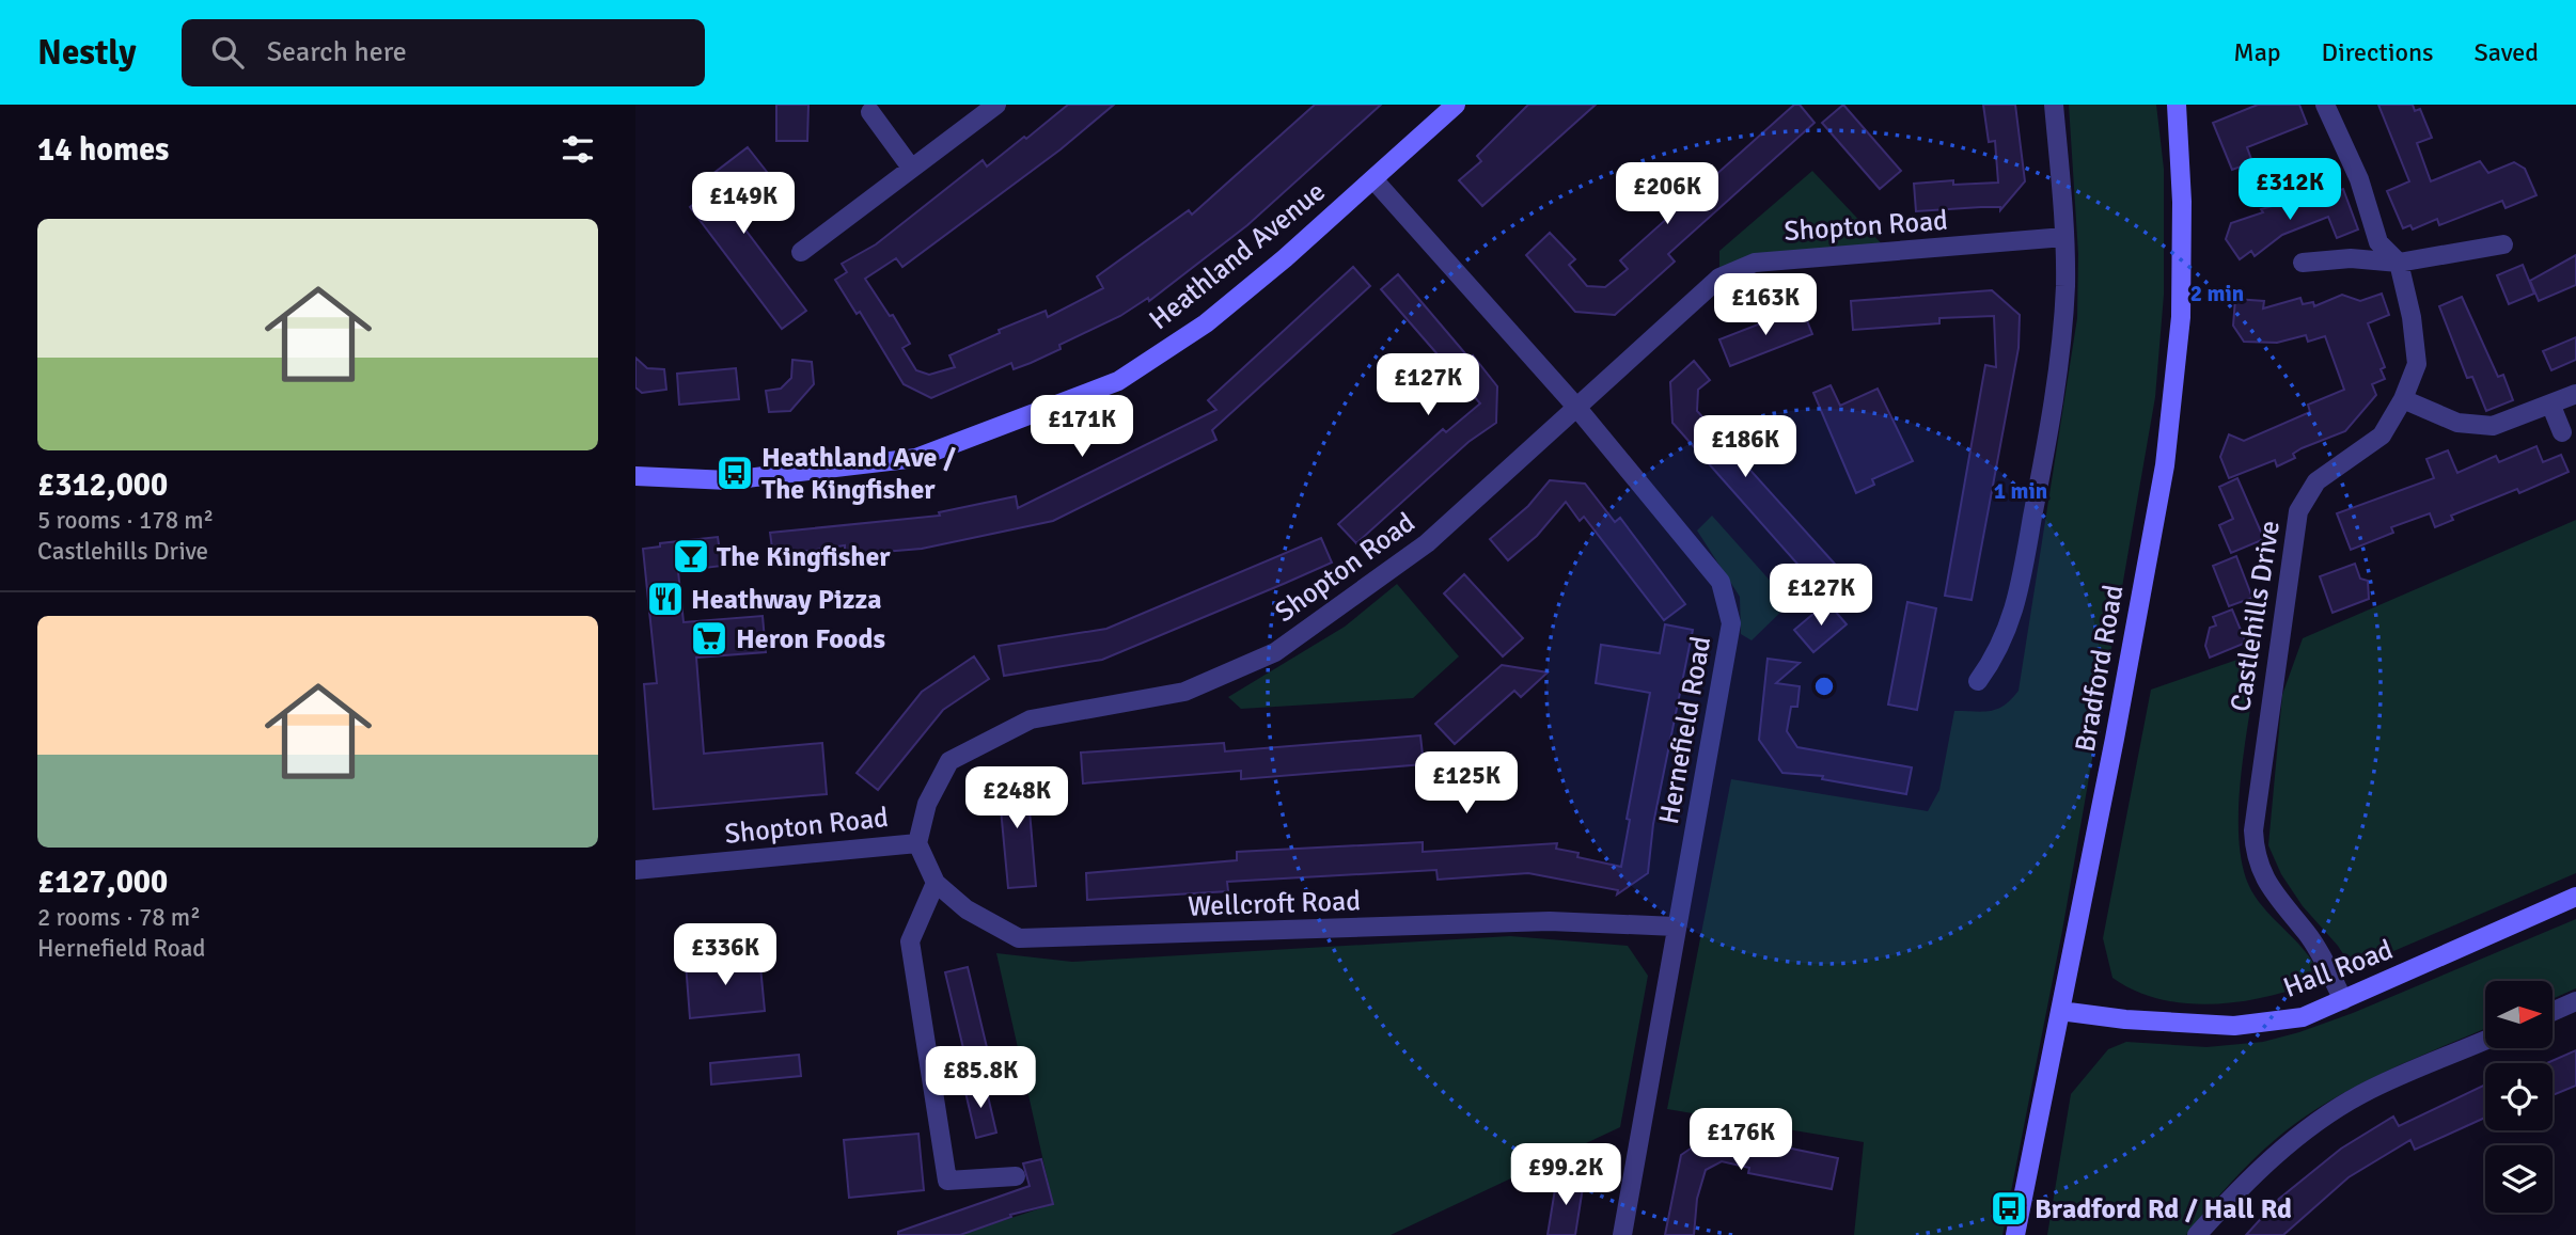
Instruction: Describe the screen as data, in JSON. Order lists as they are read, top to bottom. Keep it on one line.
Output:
{"streets":{"main road":["Heathland Avenue","Bradford Road","Hall Road"],"street":["Shopton Road","Castlehills Drive","Hernefield Road","Wellcroft Road"]},"crossings":[["Shopton Road","Hernefield Road"],["Shopton Road","Wellcroft Road"],["Heathland Avenue","Hernefield Road"],["Castlehills Drive","Hall Road"],["Bradford Road","Hall Road"],["Hernefield Road","Wellcroft Road"]],"places":{"bus stop":["Heathland Ave / The Kingfisher","Bradford Rd / Hall Rd"],"bar":["The Kingfisher"],"restaurant":["Heathway Pizza"],"supermarket":["Heron Foods"]},"north":"right","page":{"header":"Nestly","search":"Search here","nav":["Map","Directions","Saved"],"heading":"14 homes","price":["£312K","£206K","£149K","£163K","£127K","£171K","£186K","£127K","£125K","£248K","£336K","£85.8K","£176K","£99.2K"],"list":[{"name":"£312,000","note":"5 rooms · 178 m² · Castlehills Drive"},{"name":"£127,000","note":"2 rooms · 78 m² · Hernefield Road"}]},"rings":["2 min","1 min"]}
